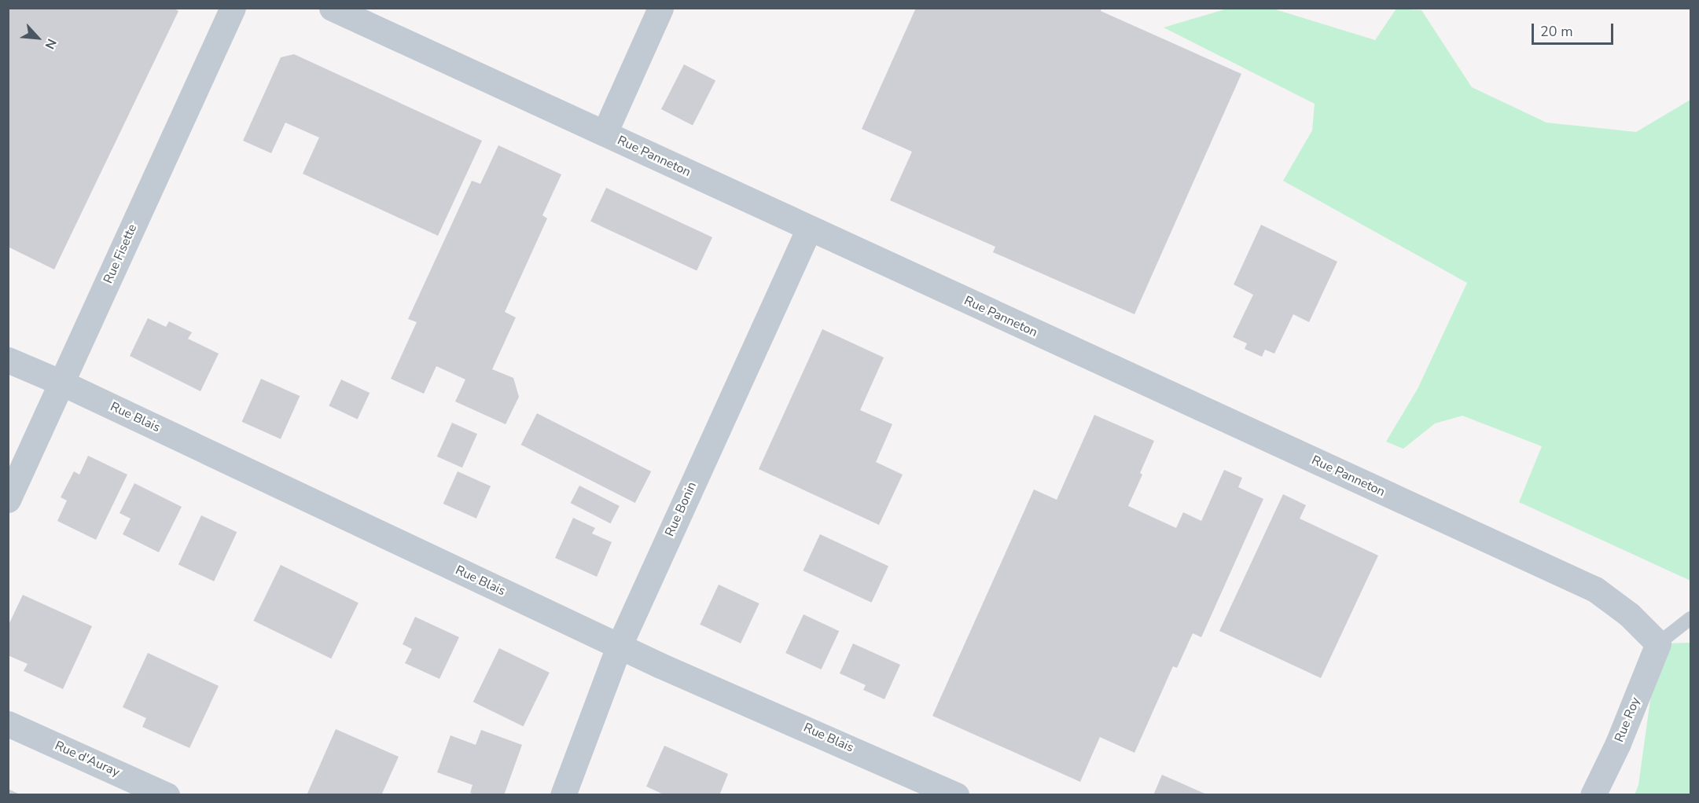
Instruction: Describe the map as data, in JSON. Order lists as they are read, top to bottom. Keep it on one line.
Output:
{"streets":{"street":["Rue Panneton","Rue Fisette","Rue Blais","Rue Bonin","Rue Roy","Rue d'Auray"]},"crossings":[["Rue Panneton","Rue Bonin"],["Rue Panneton","Rue Roy"],["Rue Fisette","Rue Blais"],["Rue Blais","Rue Bonin"]],"scale_bar":"20 m","north":"bottom right"}
